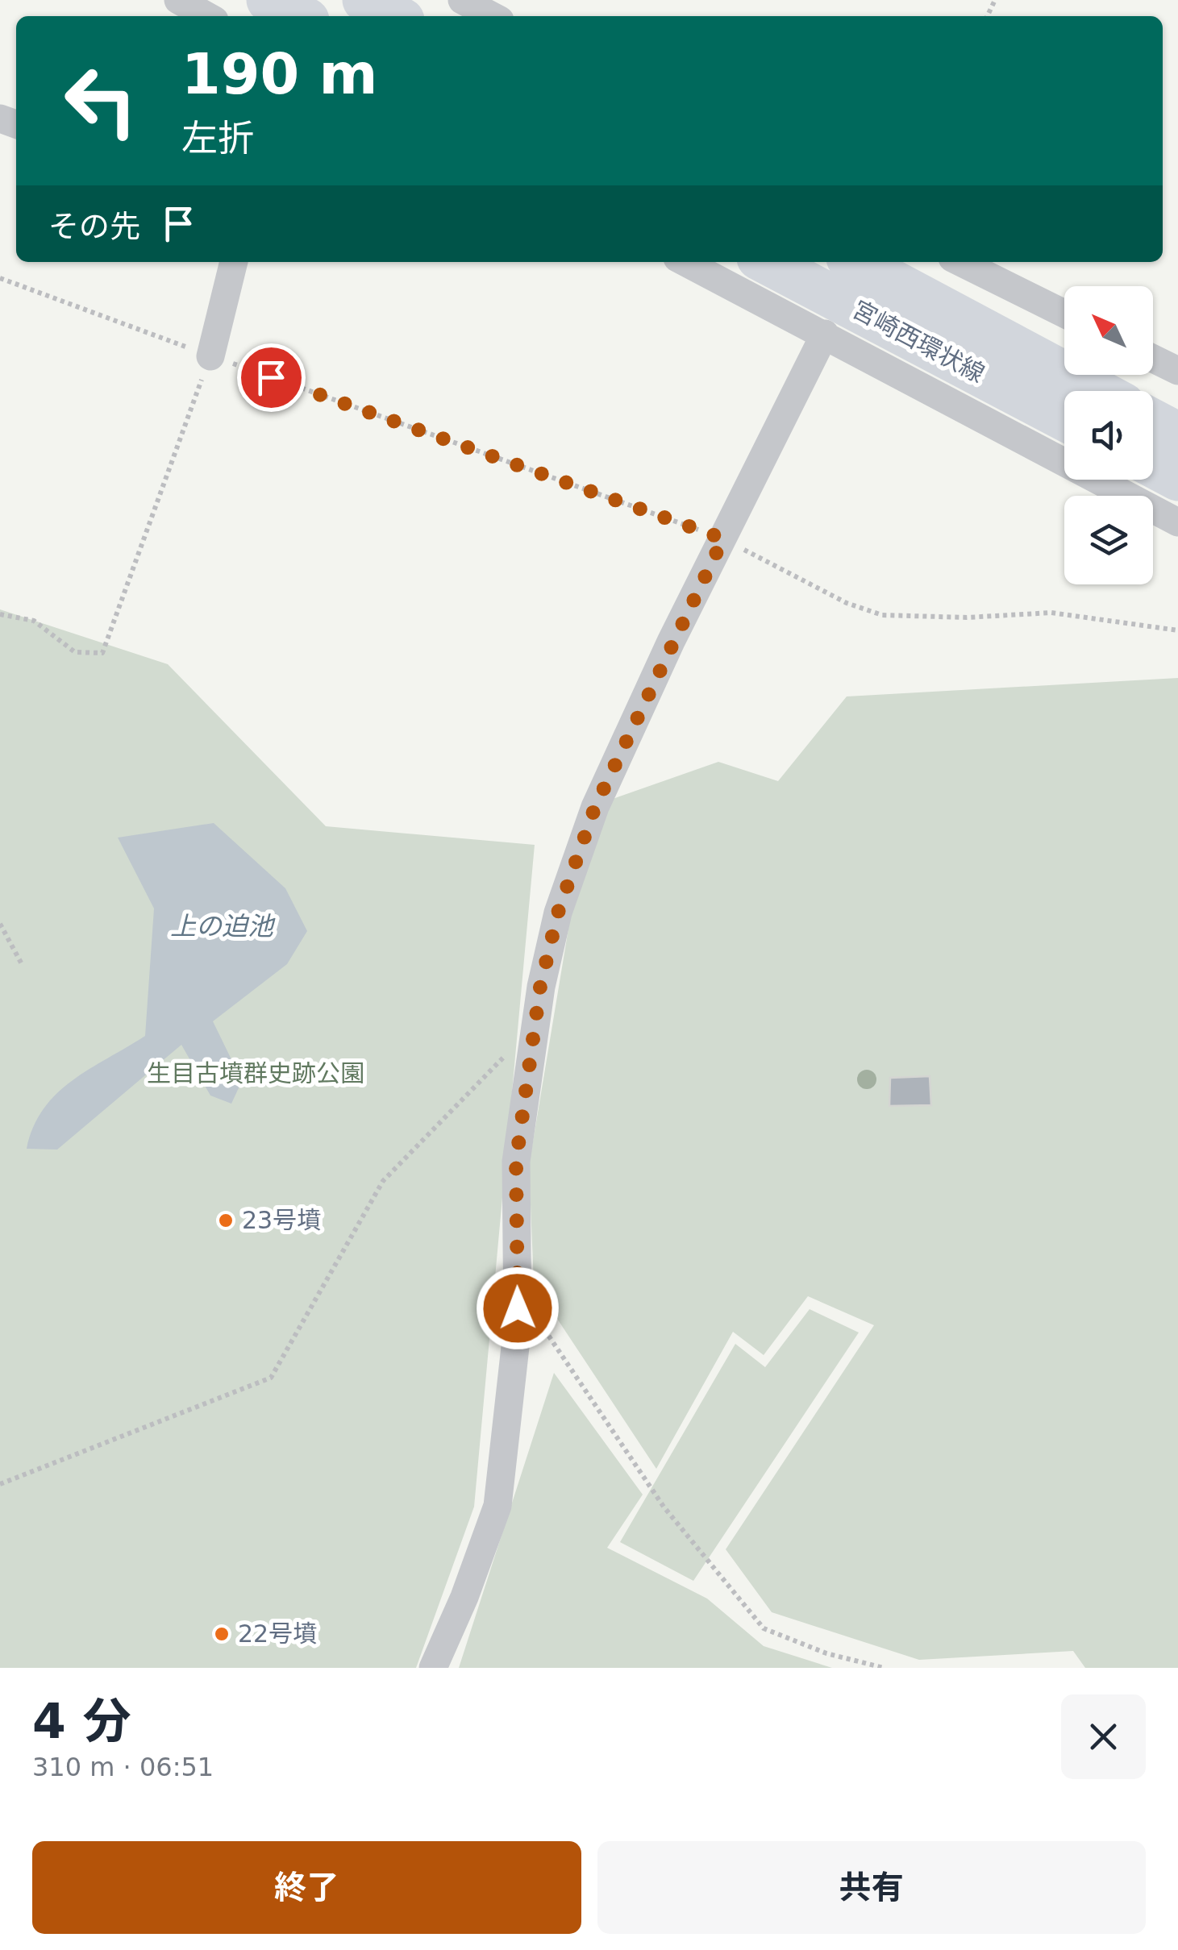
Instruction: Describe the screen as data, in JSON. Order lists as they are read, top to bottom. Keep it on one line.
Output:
{"streets":{"main road":["宮崎西環状線"]},"water":["上の迫池"],"parks":["生目古墳群史跡公園"],"places":["23号墳","22号墳"],"north":"top left","page":{"turn":["190 m","左折"],"then":"その先","heading":["4 分","310 m · 06:51"],"buttons":["終了","共有"]}}
